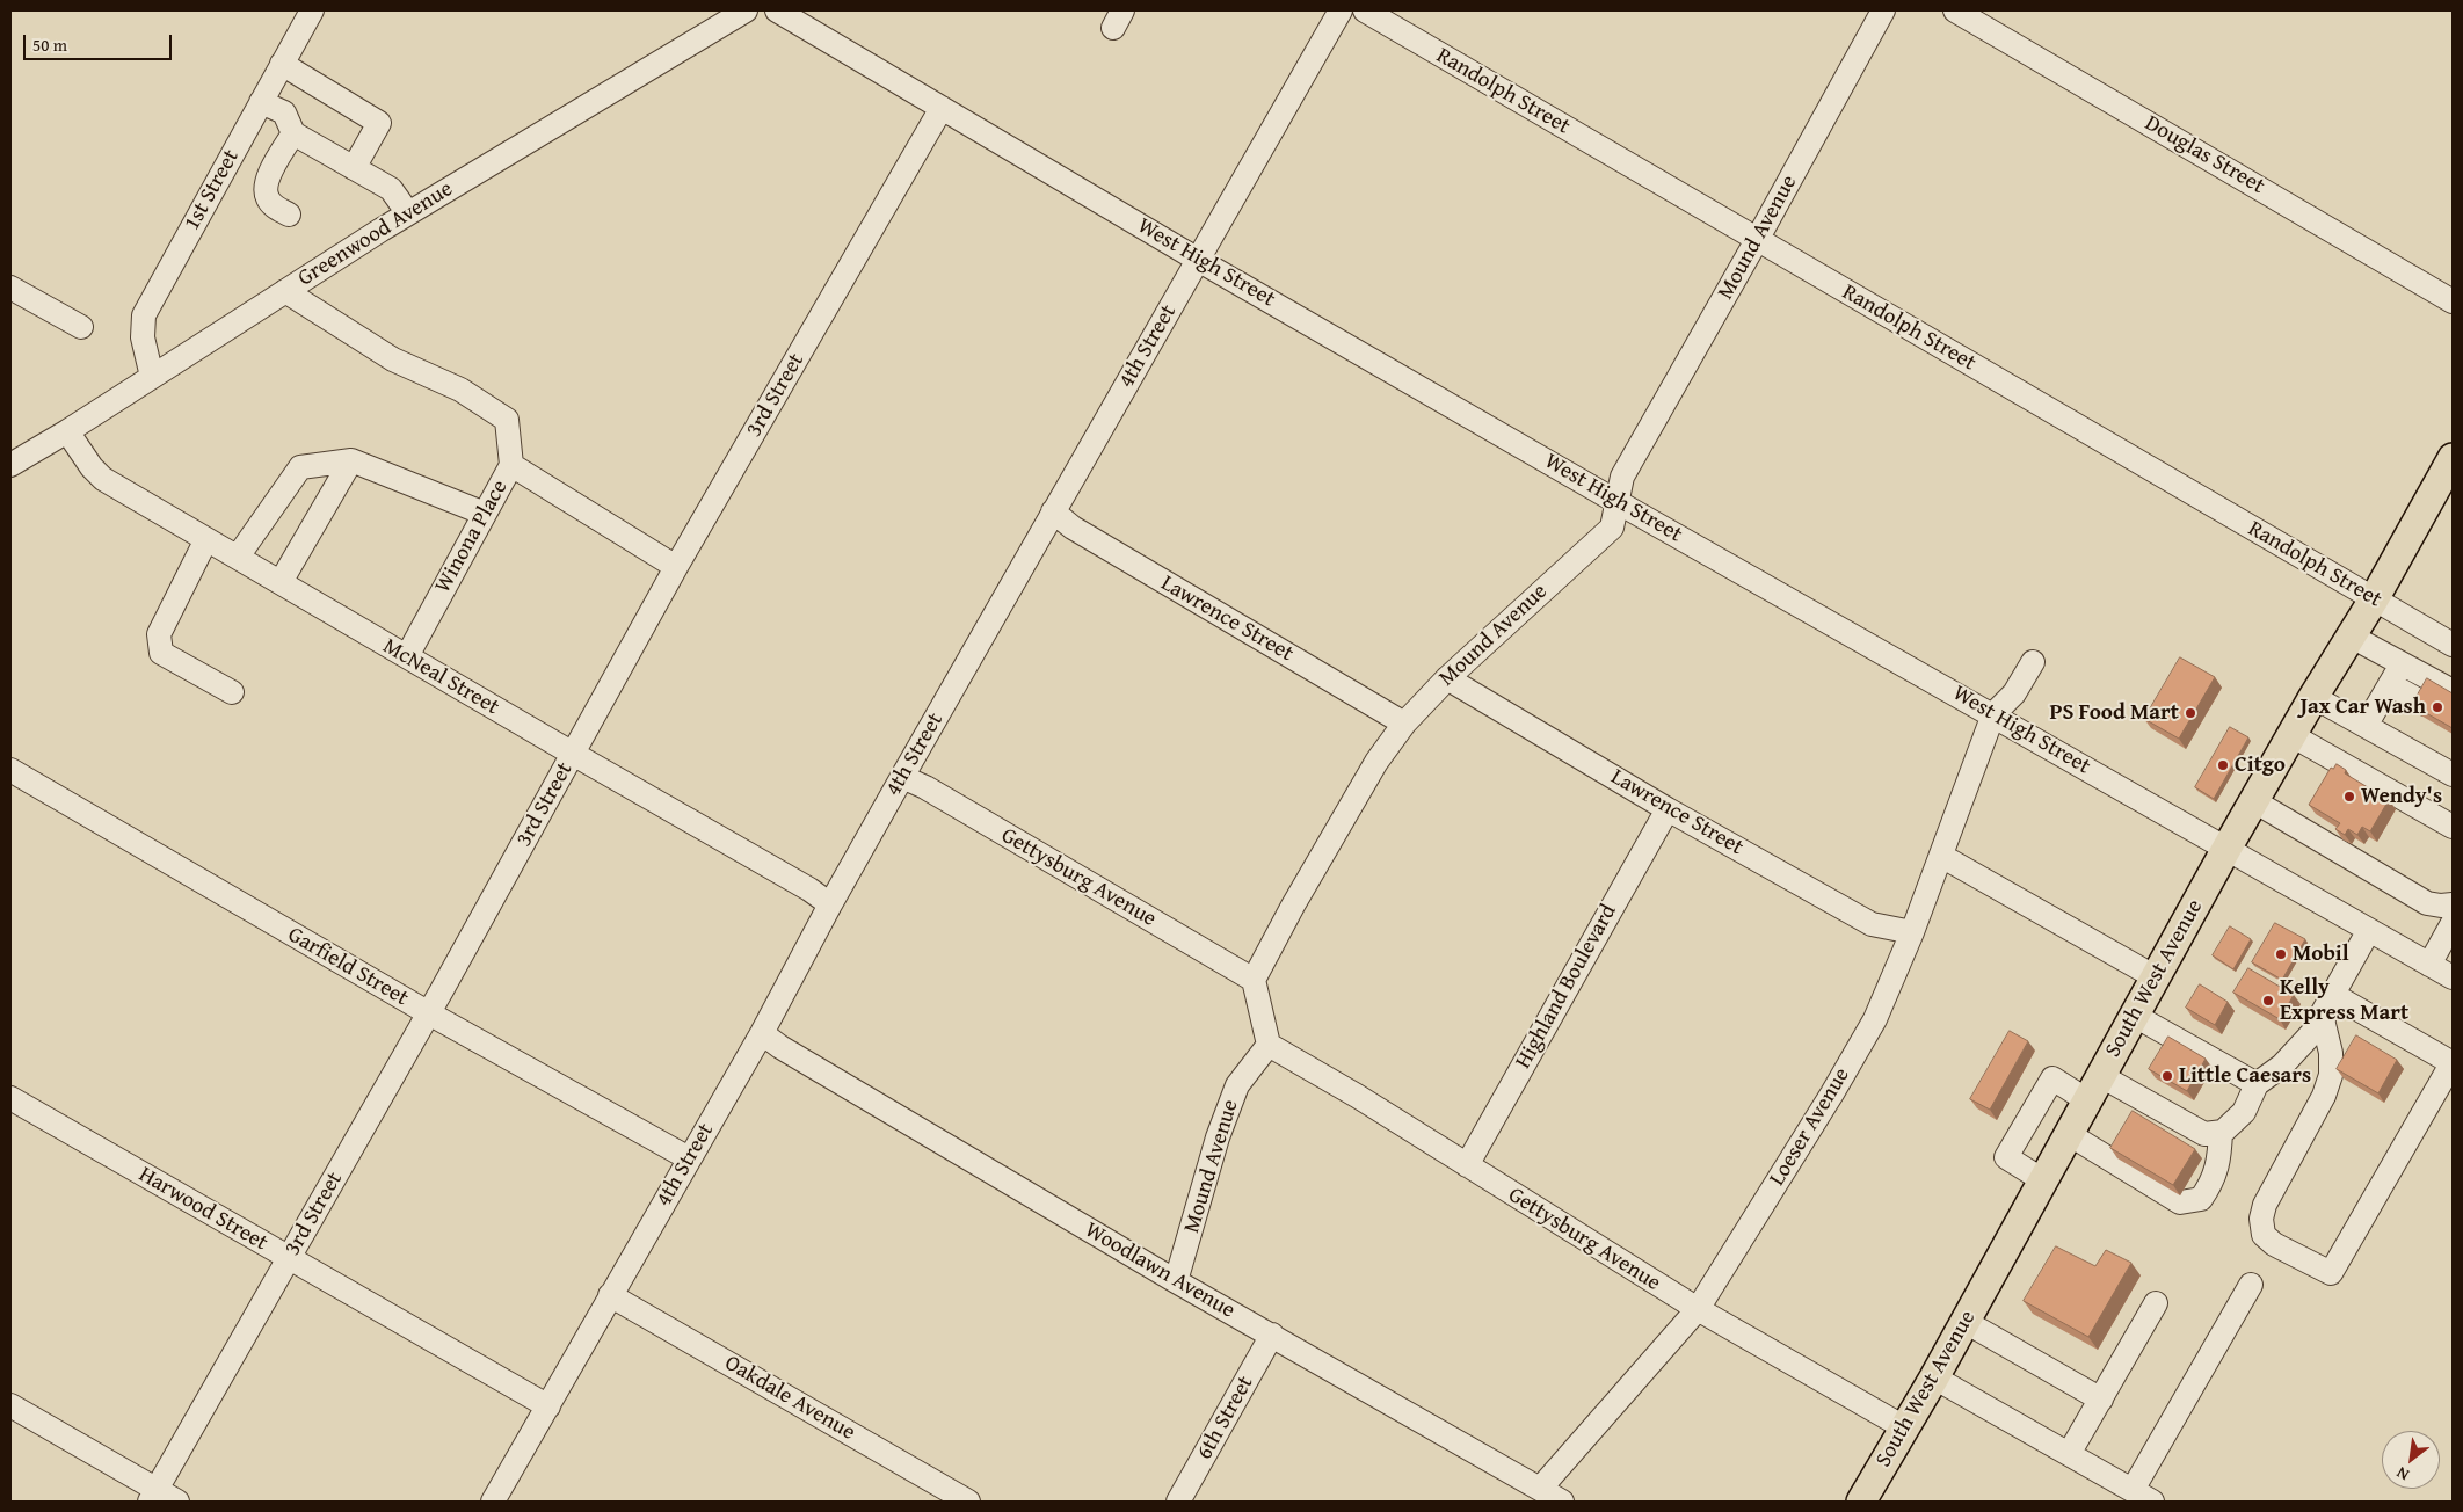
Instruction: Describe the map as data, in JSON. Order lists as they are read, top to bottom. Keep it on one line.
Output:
{"streets":{"main road":["South West Avenue"],"street":["Randolph Street","Douglas Street","1st Street","Greenwood Avenue","Mound Avenue","West High Street","4th Street","3rd Street","Winona Place","Lawrence Street","McNeal Street","Gettysburg Avenue","Garfield Street","Highland Boulevard","Loeser Avenue","Harwood Street","Woodlawn Avenue","Oakdale Avenue","6th Street"]},"crossings":[["Randolph Street","Mound Avenue"],["Randolph Street","South West Avenue"],["1st Street","Greenwood Avenue"],["Greenwood Avenue","McNeal Street"],["Mound Avenue","West High Street"],["Mound Avenue","Lawrence Street"],["Mound Avenue","Gettysburg Avenue"],["Mound Avenue","Woodlawn Avenue"],["West High Street","4th Street"],["West High Street","3rd Street"],["West High Street","South West Avenue"],["West High Street","Loeser Avenue"],["4th Street","Lawrence Street"],["4th Street","McNeal Street"],["4th Street","Gettysburg Avenue"],["4th Street","Garfield Street"],["4th Street","Harwood Street"],["4th Street","Woodlawn Avenue"],["4th Street","Oakdale Avenue"],["3rd Street","Winona Place"],["3rd Street","McNeal Street"],["3rd Street","Garfield Street"],["3rd Street","Harwood Street"],["Winona Place","McNeal Street"],["Lawrence Street","Highland Boulevard"],["Lawrence Street","Loeser Avenue"],["Gettysburg Avenue","South West Avenue"],["Gettysburg Avenue","Highland Boulevard"],["Gettysburg Avenue","Loeser Avenue"],["Loeser Avenue","Woodlawn Avenue"],["Woodlawn Avenue","6th Street"]],"places":["Jax Car Wash","PS Food Mart","Citgo","Wendy's","Mobil","Kelly Express Mart","Little Caesars"],"scale_bar":"50 m","north":"bottom left"}
